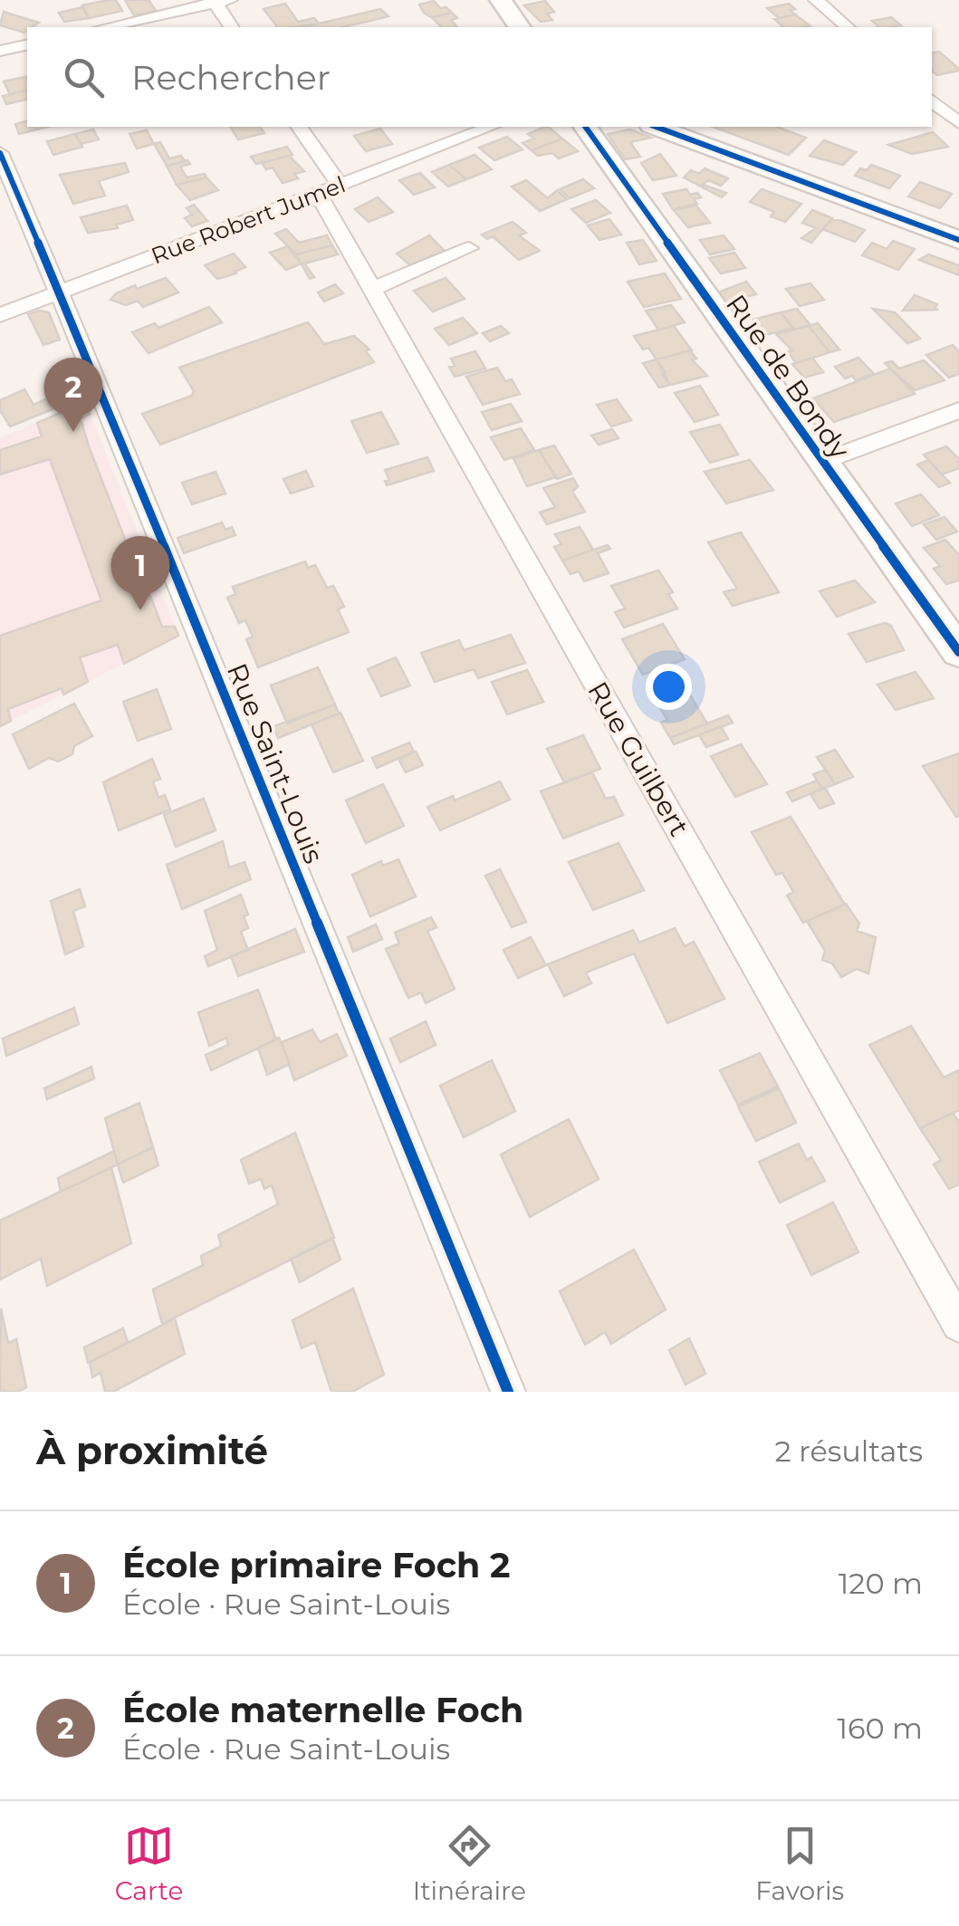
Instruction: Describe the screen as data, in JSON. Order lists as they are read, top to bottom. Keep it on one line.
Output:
{"streets":{"street":["Rue Robert Jumel","Rue de Bondy","Rue Guilbert","Rue Saint-Louis"]},"crossings":[["Rue Robert Jumel","Rue Guilbert"],["Rue Robert Jumel","Rue Saint-Louis"]],"page":{"search":"Rechercher","pins":["2","1"],"heading":["À proximité","2 résultats"],"list":[{"mark":"1","name":"École primaire Foch 2","note":"École · Rue Saint-Louis","value":"120 m"},{"mark":"2","name":"École maternelle Foch","note":"École · Rue Saint-Louis","value":"160 m"}],"nav":["Carte","Itinéraire","Favoris"]}}
